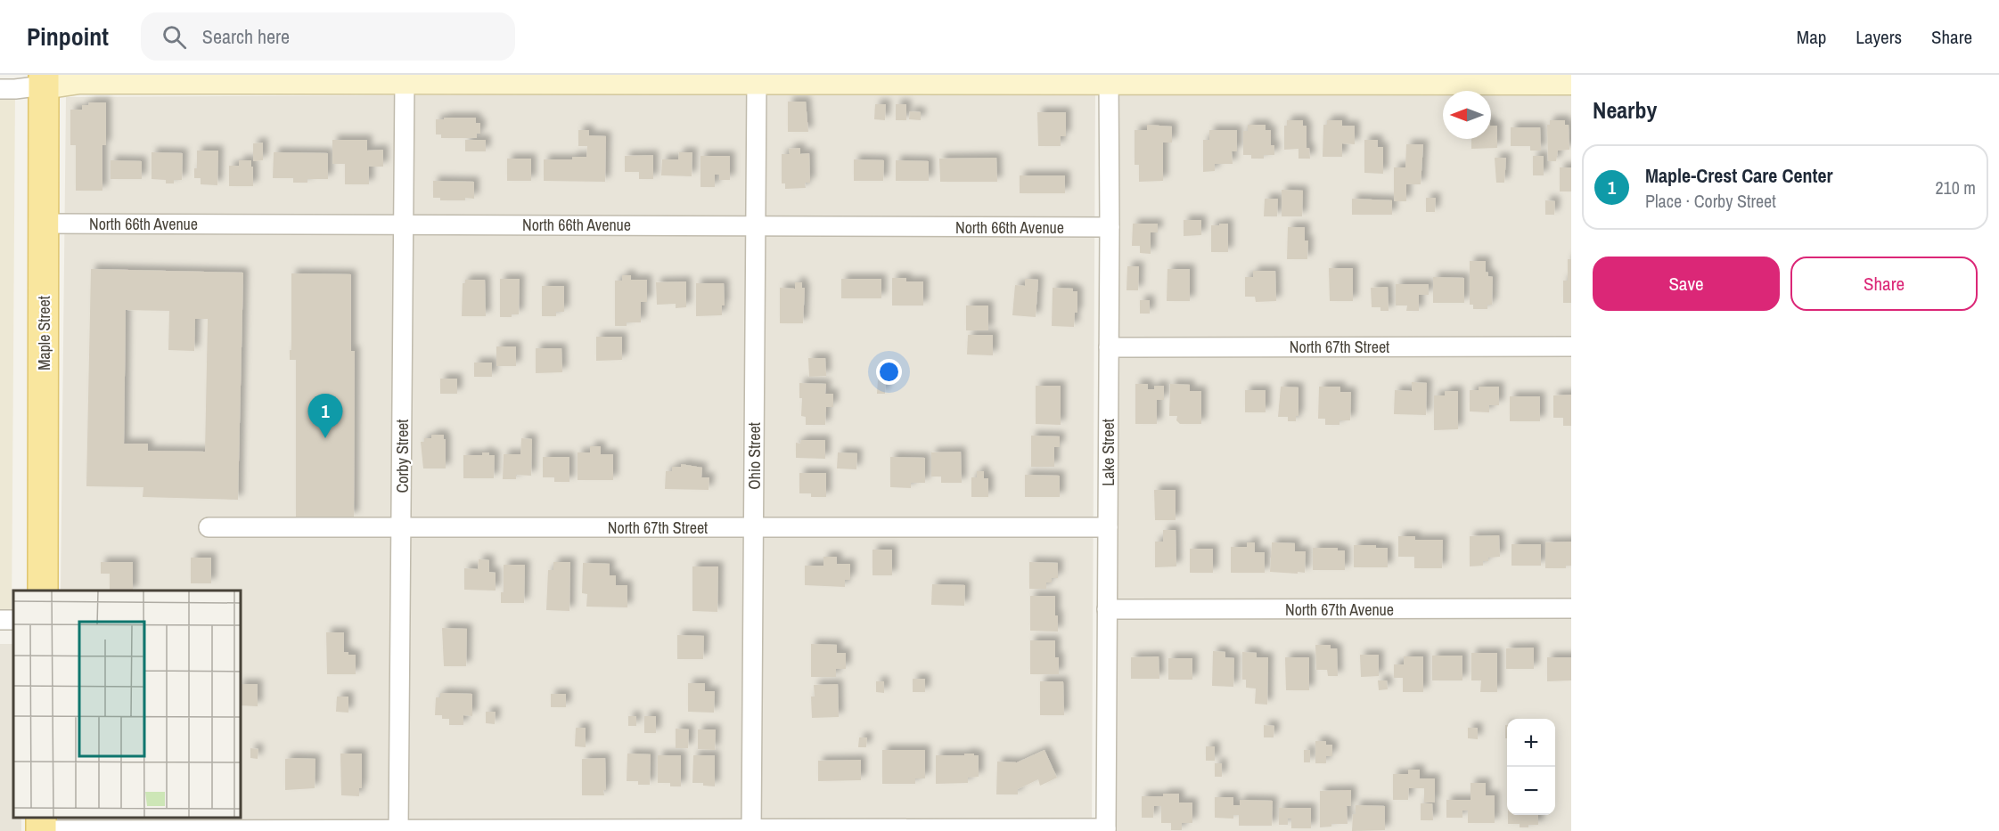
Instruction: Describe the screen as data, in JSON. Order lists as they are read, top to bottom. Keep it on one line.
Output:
{"streets":{"main road":["Maple Street"],"street":["North 66th Avenue","North 67th Street","Lake Street","Corby Street","Ohio Street","North 67th Avenue"]},"crossings":[["North 66th Avenue","Maple Street"],["North 66th Avenue","Lake Street"],["North 66th Avenue","Corby Street"],["North 66th Avenue","Ohio Street"],["North 67th Street","Lake Street"],["North 67th Street","Corby Street"],["North 67th Street","Ohio Street"],["Lake Street","North 67th Avenue"]],"north":"left","page":{"header":"Pinpoint","search":"Search here","nav":["Map","Layers","Share"],"heading":"Nearby","list":[{"mark":"1","name":"Maple-Crest Care Center","note":"Place · Corby Street","value":"210 m"}],"buttons":["Save","Share"],"pins":"1","map_buttons":["+","−"]}}
